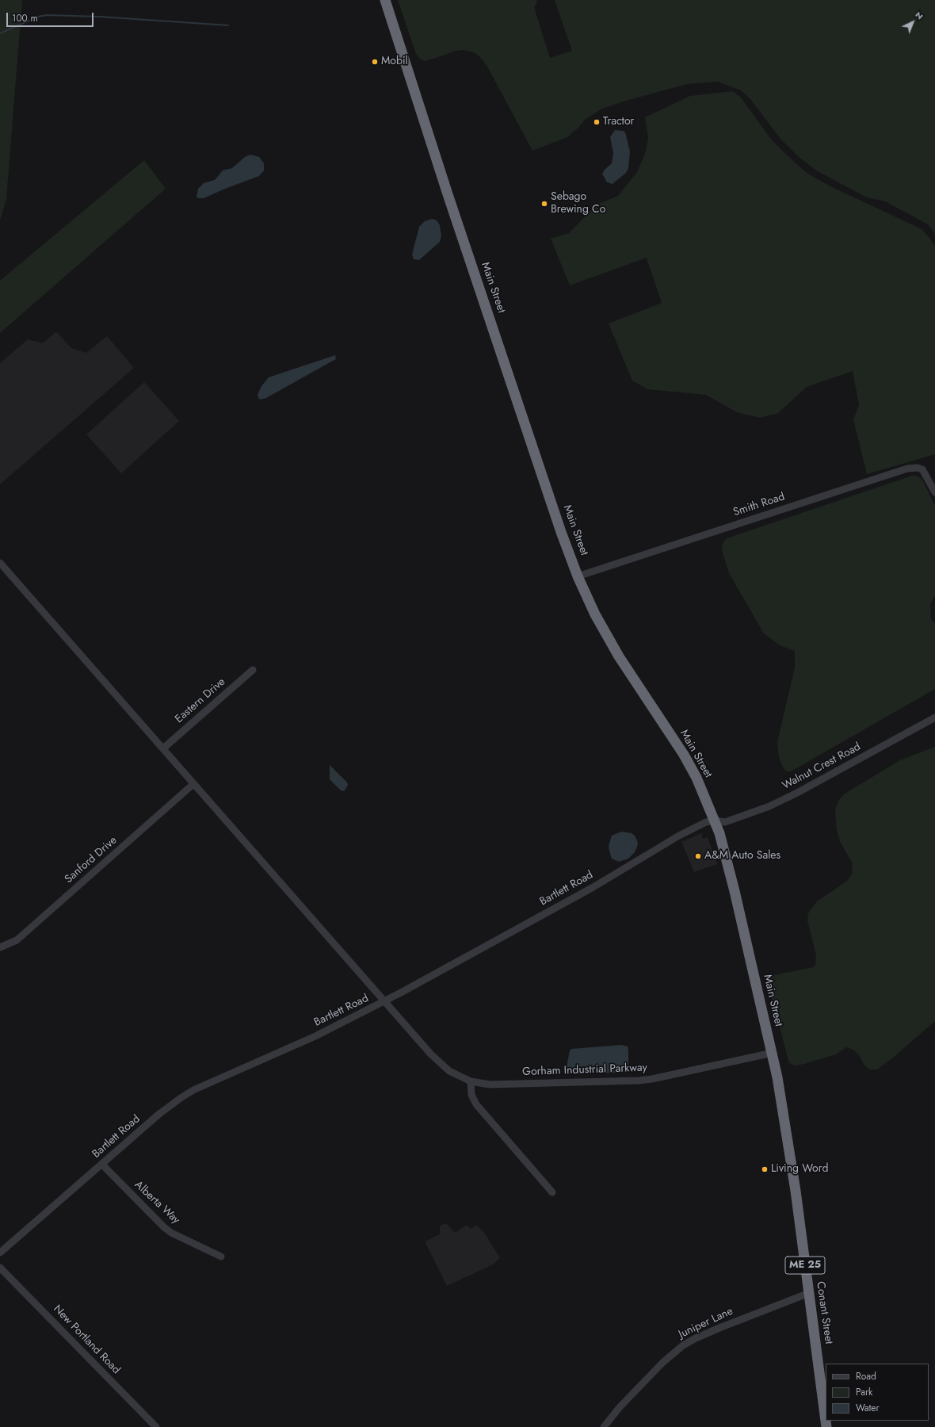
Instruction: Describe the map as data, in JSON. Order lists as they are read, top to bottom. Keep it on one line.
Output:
{"streets":{"highway":["Main Street","ME 25","Conant Street"],"street":["Smith Road","Eastern Drive","Walnut Crest Road","Sanford Drive","Bartlett Road","Gorham Industrial Parkway","Alberta Way","Juniper Lane","New Portland Road"]},"crossings":[["Main Street","Smith Road"],["Main Street","Walnut Crest Road"],["Main Street","Bartlett Road"],["Main Street","Gorham Industrial Parkway"],["Main Street","Conant Street"],["Eastern Drive","Gorham Industrial Parkway"],["Walnut Crest Road","Bartlett Road"],["Sanford Drive","Gorham Industrial Parkway"],["Bartlett Road","Gorham Industrial Parkway"],["Bartlett Road","Alberta Way"],["Gorham Industrial Parkway","Conant Street"],["Conant Street","Juniper Lane"]],"places":["Mobil","Tractor","Sebago Brewing Co","A&M Auto Sales","Living Word"],"legend":["Road","Park","Water"],"scale_bar":"100 m","north":"top right"}
